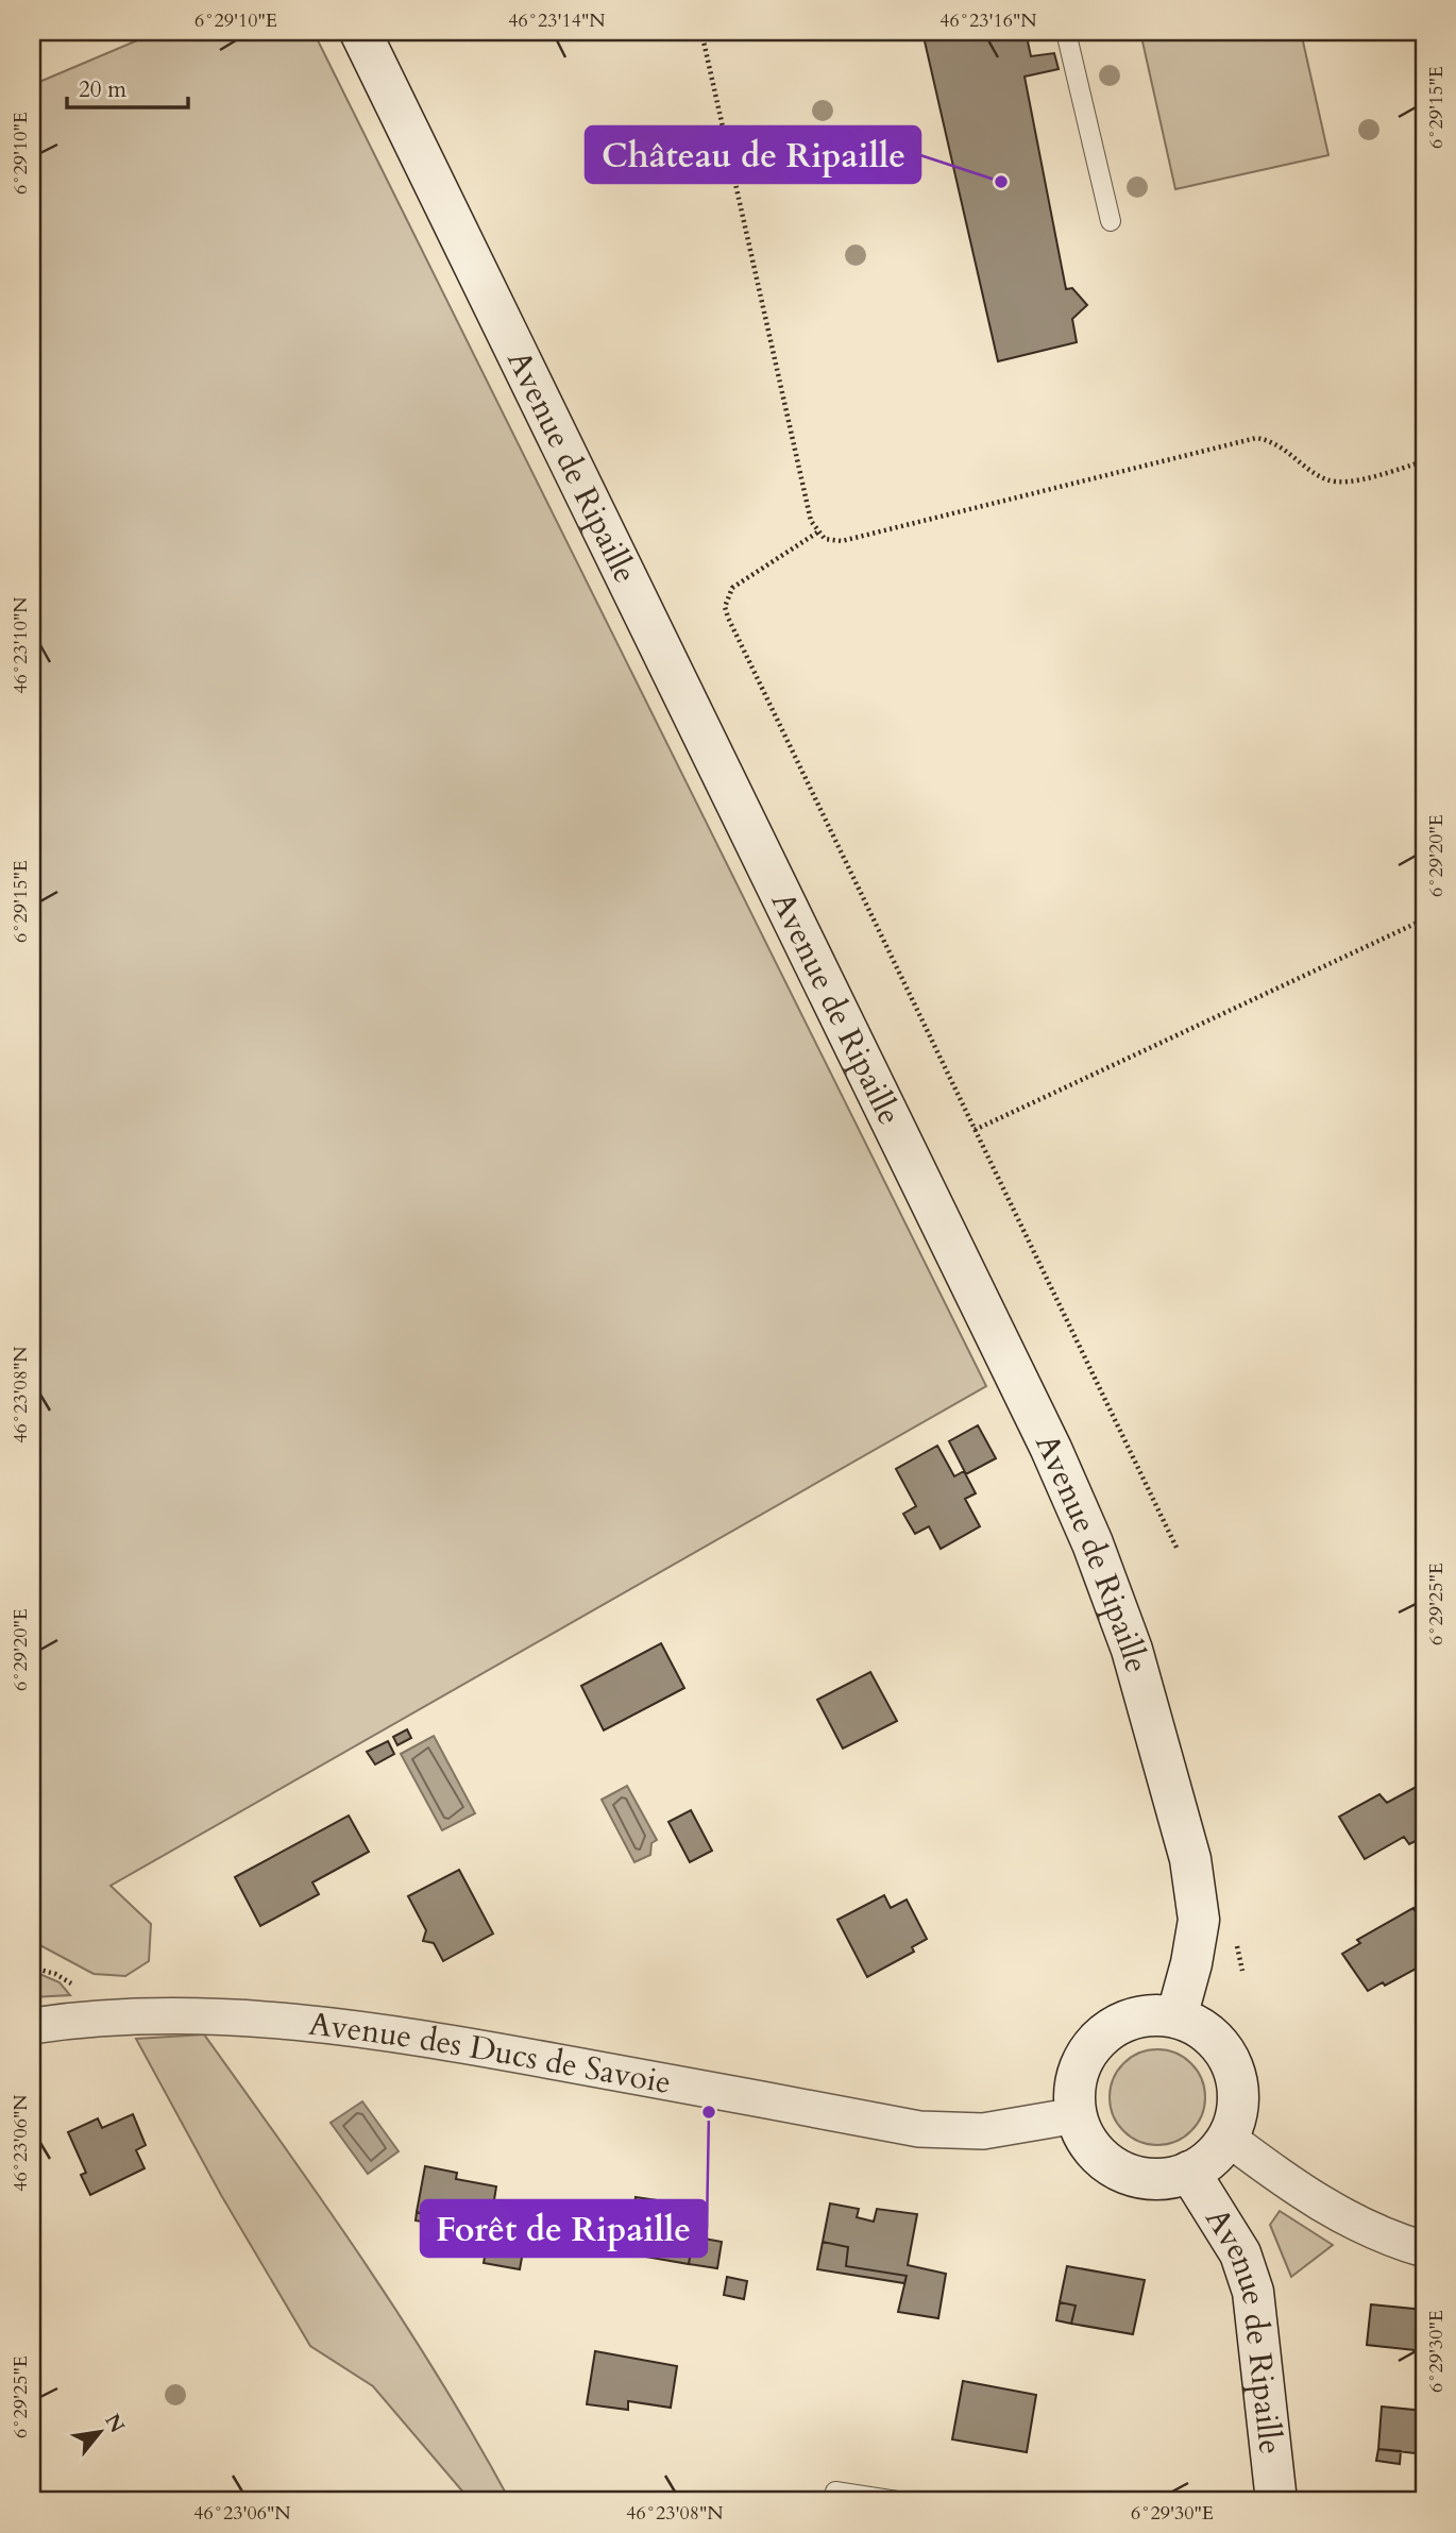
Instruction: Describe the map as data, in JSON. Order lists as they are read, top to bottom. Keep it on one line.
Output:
{"streets":{"street":["Avenue de Ripaille","Avenue des Ducs de Savoie"]},"crossings":[["Avenue de Ripaille","Avenue des Ducs de Savoie"]],"places":["Château de Ripaille","Forêt de Ripaille"],"scale_bar":"20 m","north":"top right","coordinates":["6°29'10\"E","46°23'14\"N","46°23'16\"N","6°29'15\"E","46°23'10\"N","6°29'20\"E","46°23'08\"N","6°29'25\"E","46°23'06\"N","6°29'30\"E"]}
